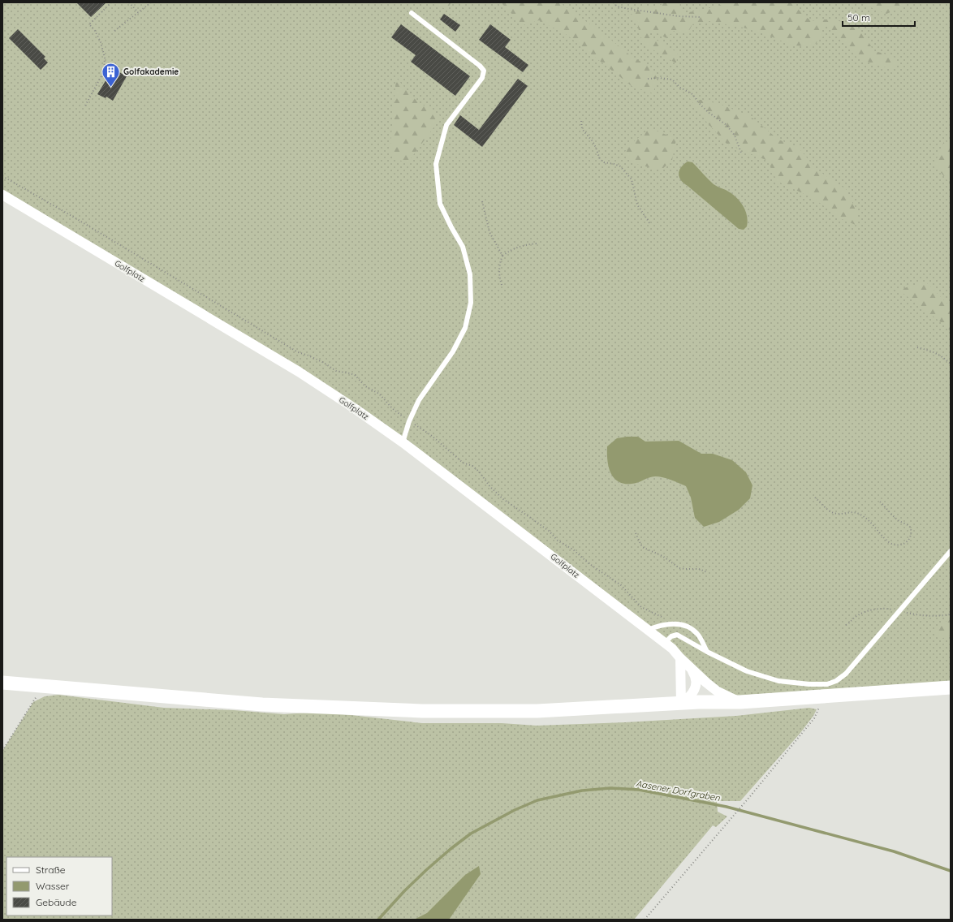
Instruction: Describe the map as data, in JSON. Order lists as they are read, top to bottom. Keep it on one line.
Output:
{"streets":{"street":["Golfplatz"]},"water":["Aasener Dorfgraben"],"places":{"building":["Golfakademie"]},"legend":["Straße","Wasser","Gebäude"],"scale_bar":"50 m"}
